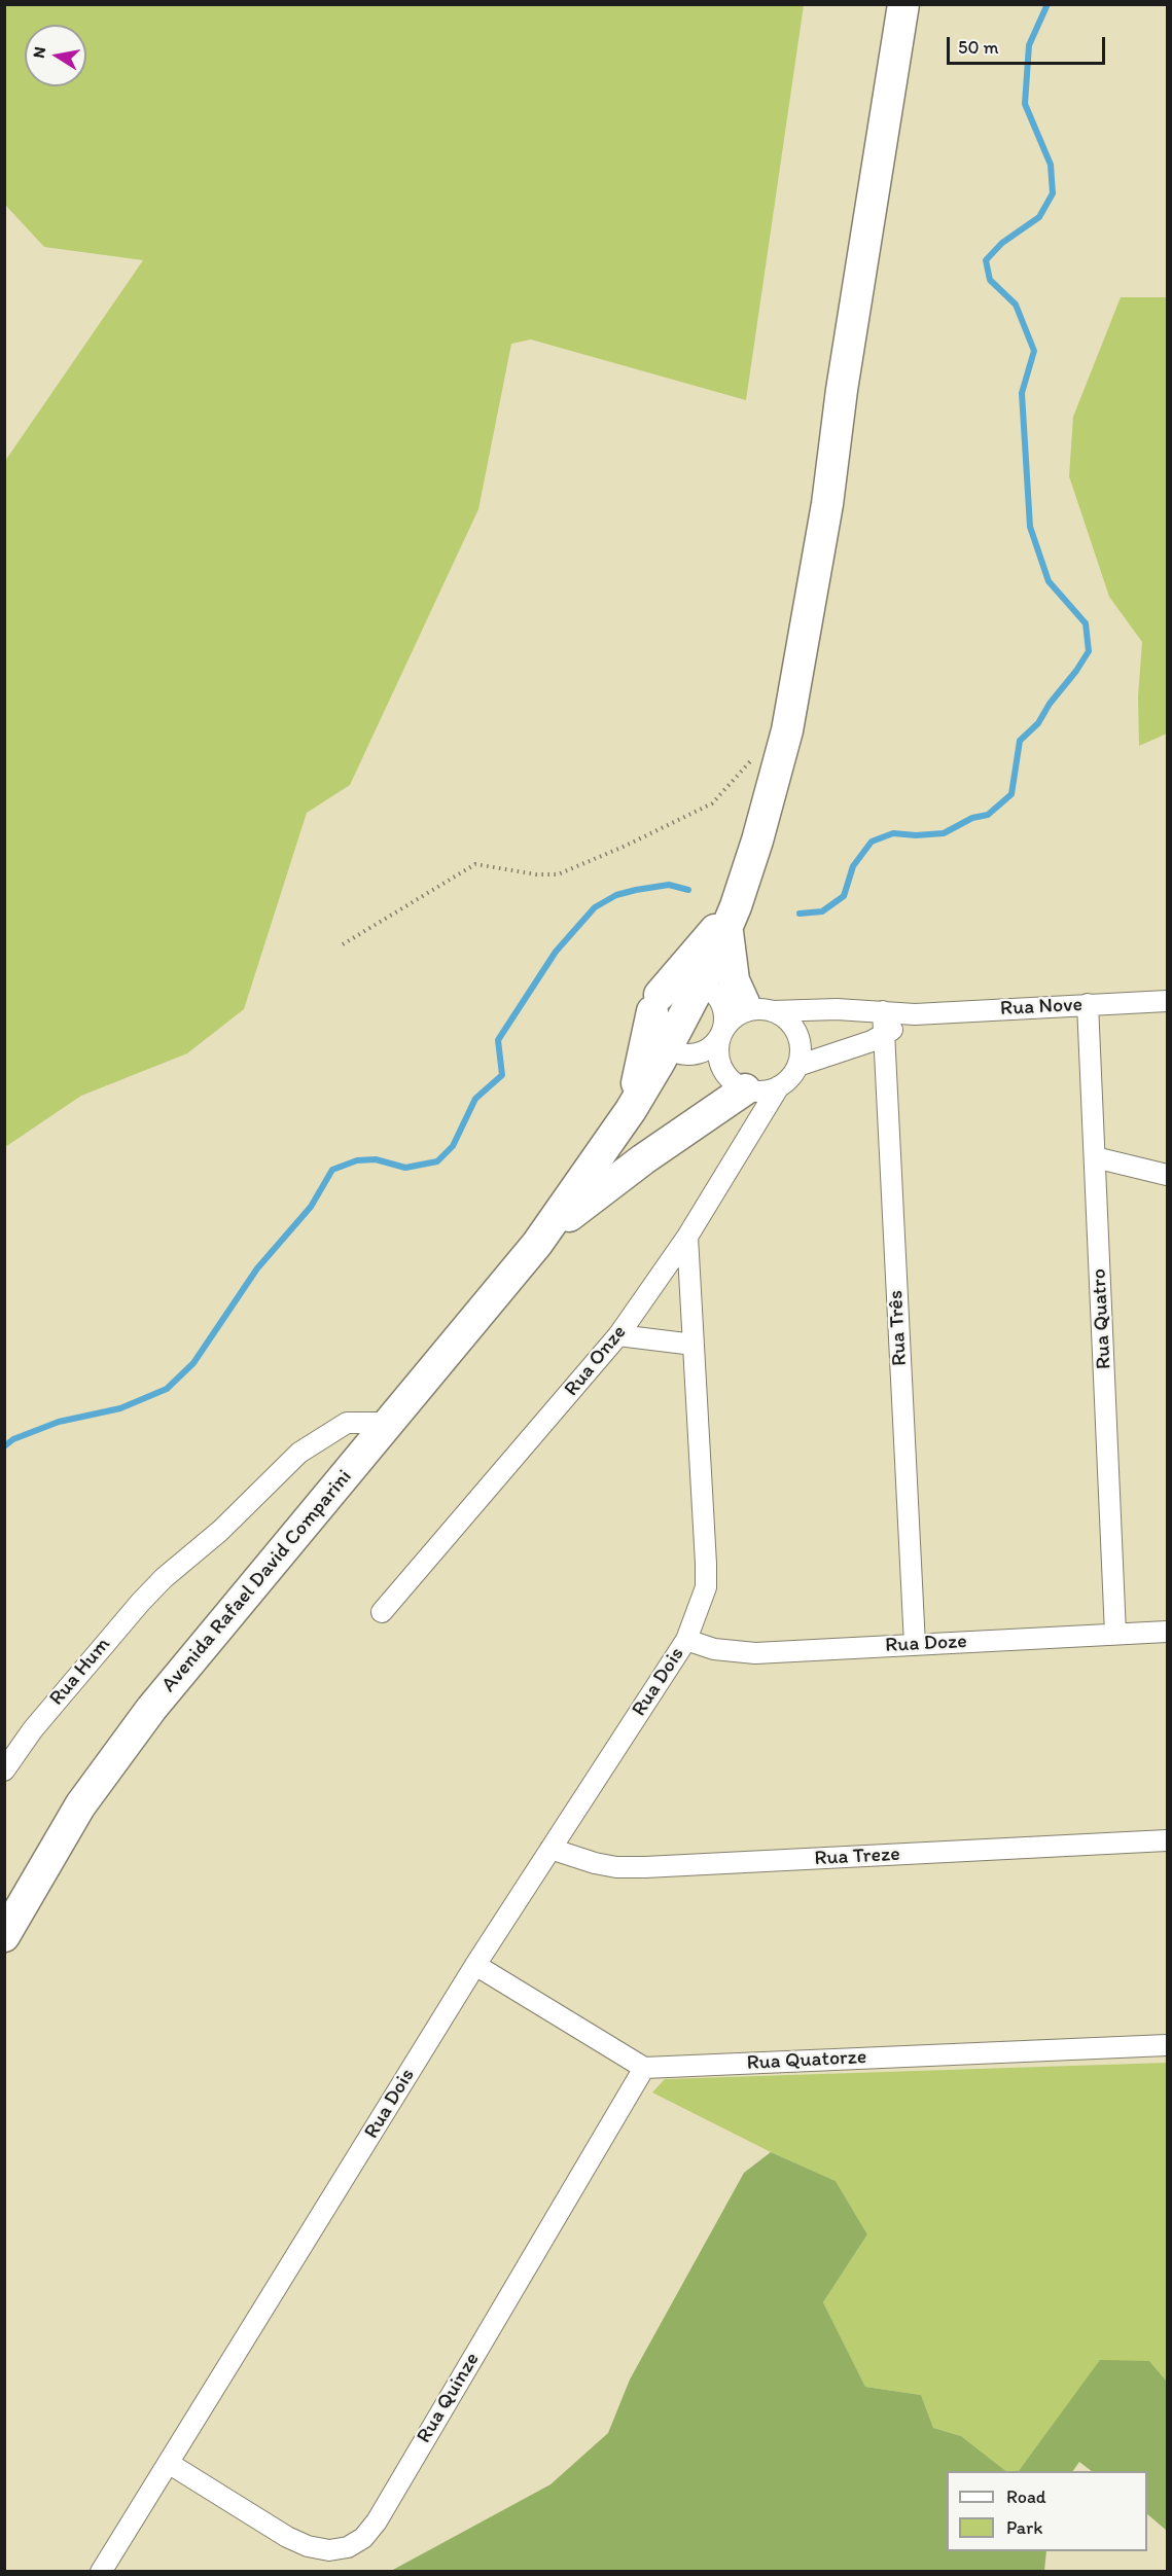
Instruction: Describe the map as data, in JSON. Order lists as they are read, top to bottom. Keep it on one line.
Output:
{"streets":{"main road":["Avenida Rafael David Comparini"],"street":["Rua Nove","Rua Quatro","Rua Três","Rua Onze","Rua Doze","Rua Hum","Rua Dois","Rua Treze","Rua Quatorze","Rua Quinze"]},"crossings":[["Rua Nove","Rua Quatro"],["Rua Nove","Rua Três"],["Rua Nove","Rua Onze"],["Rua Quatro","Rua Doze"],["Rua Três","Rua Doze"],["Rua Onze","Rua Dois"],["Avenida Rafael David Comparini","Rua Hum"],["Rua Doze","Rua Dois"],["Rua Dois","Rua Treze"],["Rua Dois","Rua Quinze"],["Rua Quatorze","Rua Quinze"]],"legend":["Road","Park"],"scale_bar":"50 m","north":"left"}
